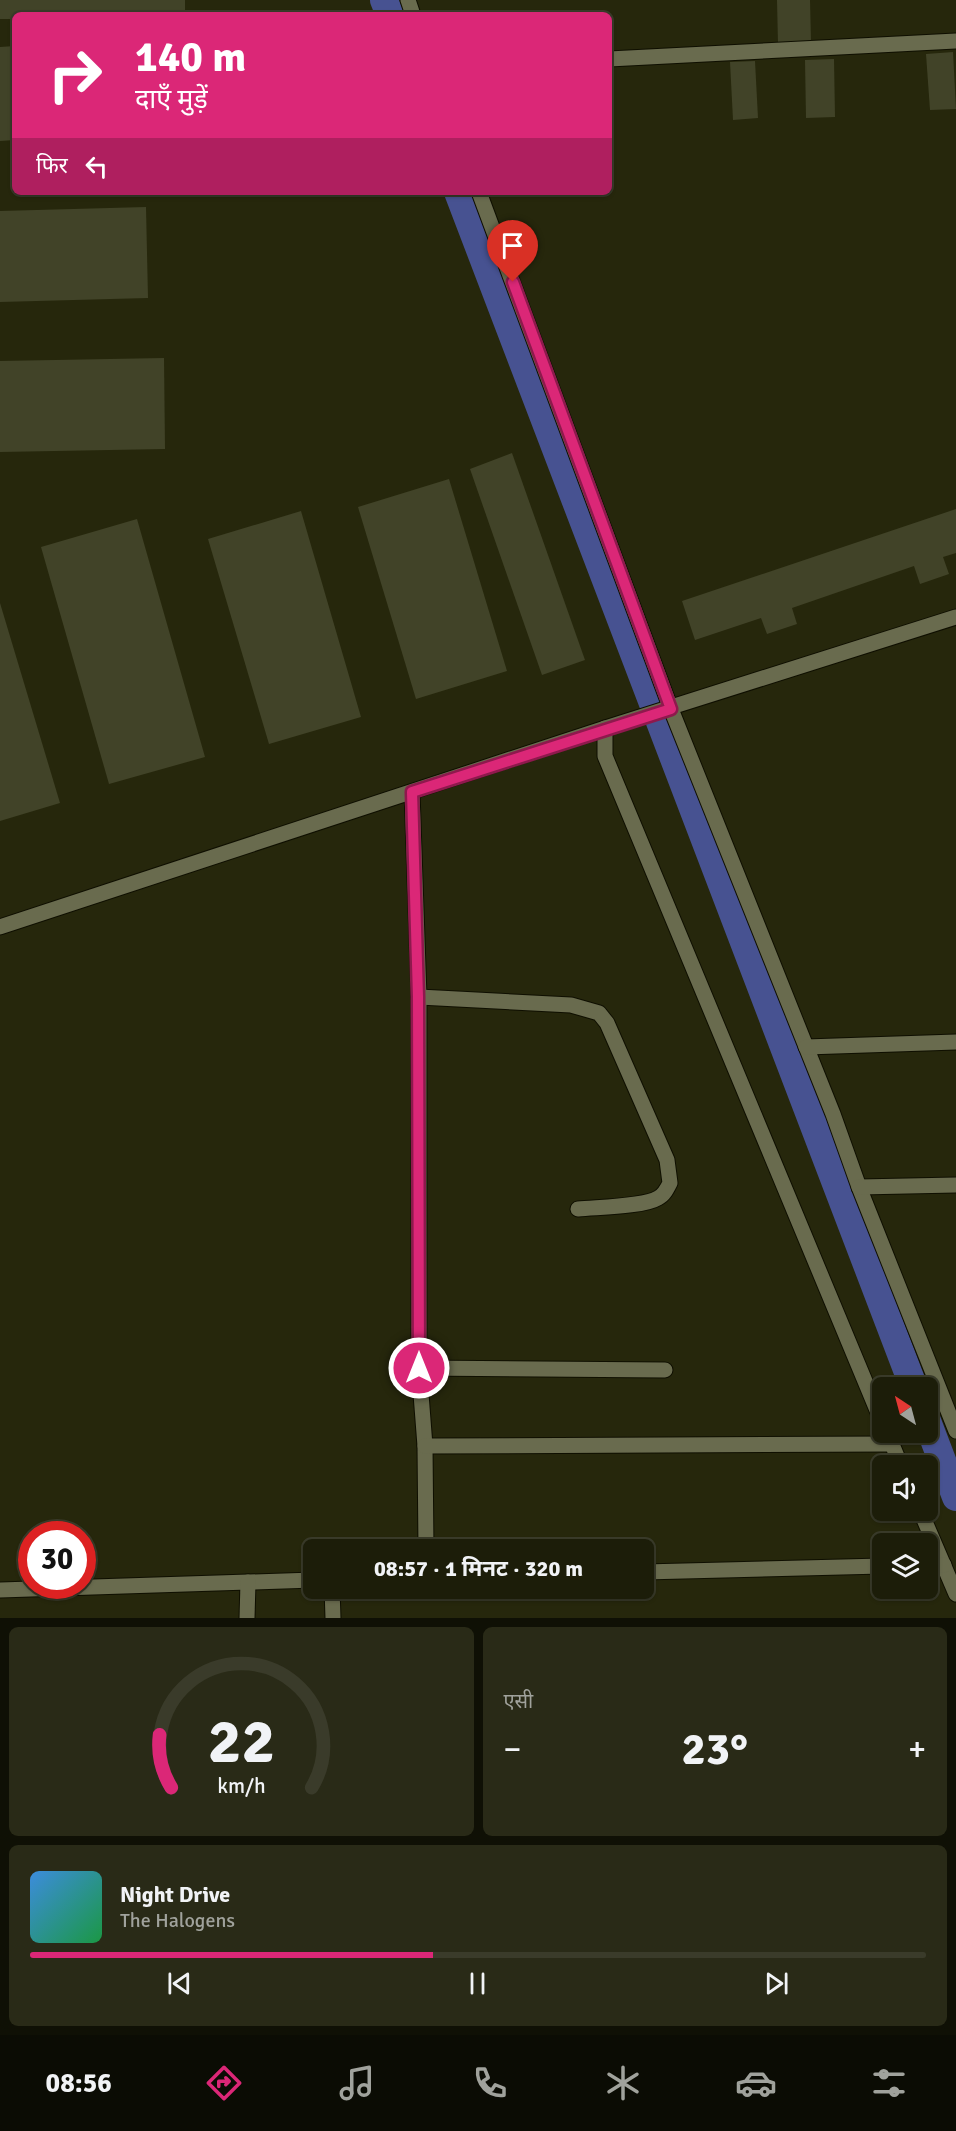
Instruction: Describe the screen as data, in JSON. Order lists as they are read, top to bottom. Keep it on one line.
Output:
{"north":"top left","page":{"turn":["140 m","दाएँ मुड़ें"],"then":"फिर","limit":"30","trip":"08:57 · 1 मिनट · 320 m","tile":"एसी","heat":["−","23°","+"],"song":["Night Drive","The Halogens"],"tabs":"08:56","gauge":["22","km/h"]}}
